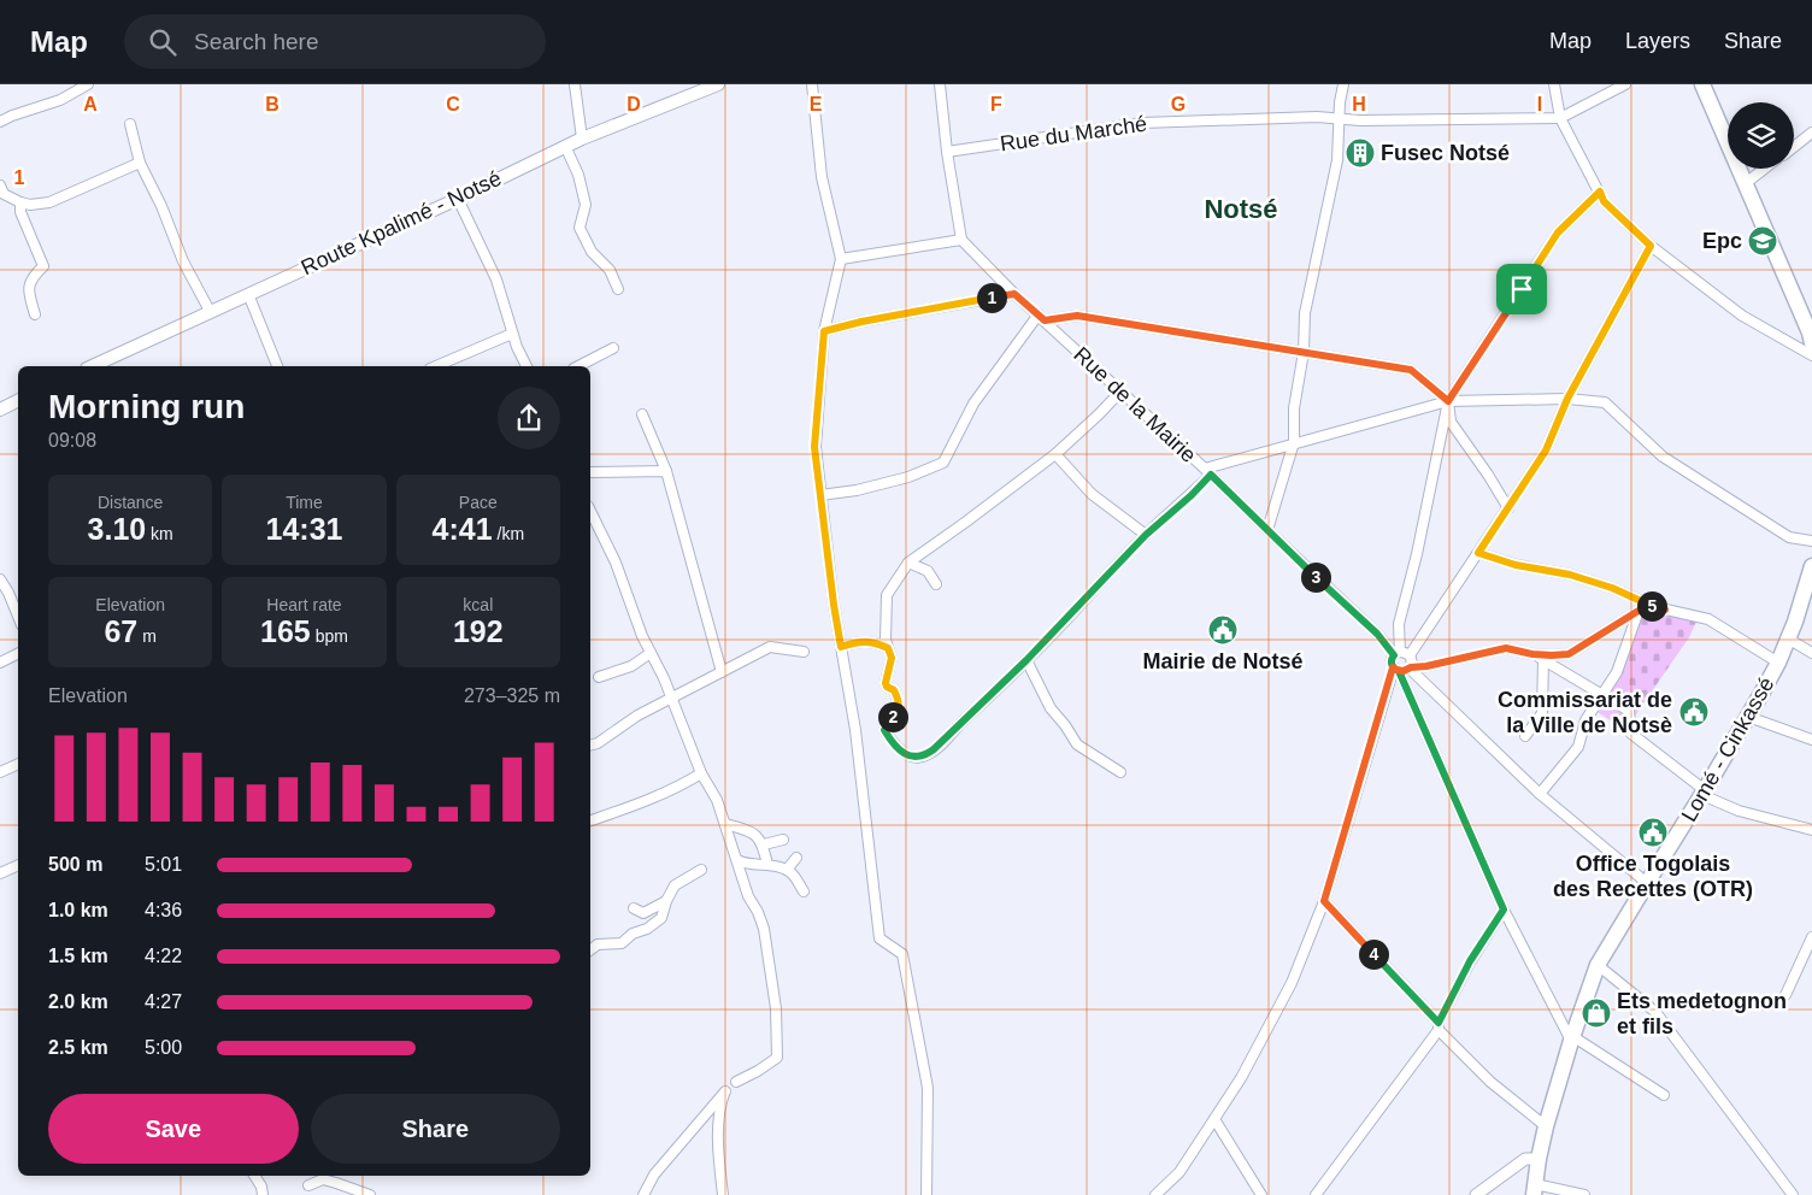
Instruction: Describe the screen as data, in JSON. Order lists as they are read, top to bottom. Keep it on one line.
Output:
{"streets":{"highway":["Lomé - Cinkassé"],"main road":["Route Kpalimé - Notsé"],"street":["Rue du Marché","Rue de la Mairie"]},"districts":["Notsé"],"places":{"building":["Fusec Notsé"],"school or university":["Epc"],"public building":["Mairie de Notsé","Commissariat de la Ville de Notsè","Office Togolais des Recettes (OTR)"],"shop":["Ets medetognon et fils"]},"page":{"header":"Map","search":"Search here","nav":["Map","Layers","Share"],"pins":["1","3","5","2","4"],"heading":["Morning run","09:08"],"stats":[["Distance","3.10 km"],["Time","14:31"],["Pace","4:41 /km"],["Elevation","67 m"],["Heart rate","165 bpm"],["kcal","192"]],"chart":["Elevation","273–325 m"],"list":[{"name":"500 m","note":"5:01"},{"name":"1.0 km","note":"4:36"},{"name":"1.5 km","note":"4:22"},{"name":"2.0 km","note":"4:27"},{"name":"2.5 km","note":"5:00"}],"buttons":["Save","Share"]},"grid":{"columns":["A","B","C","D","E","F","G","H","I"],"rows":["1"]}}
